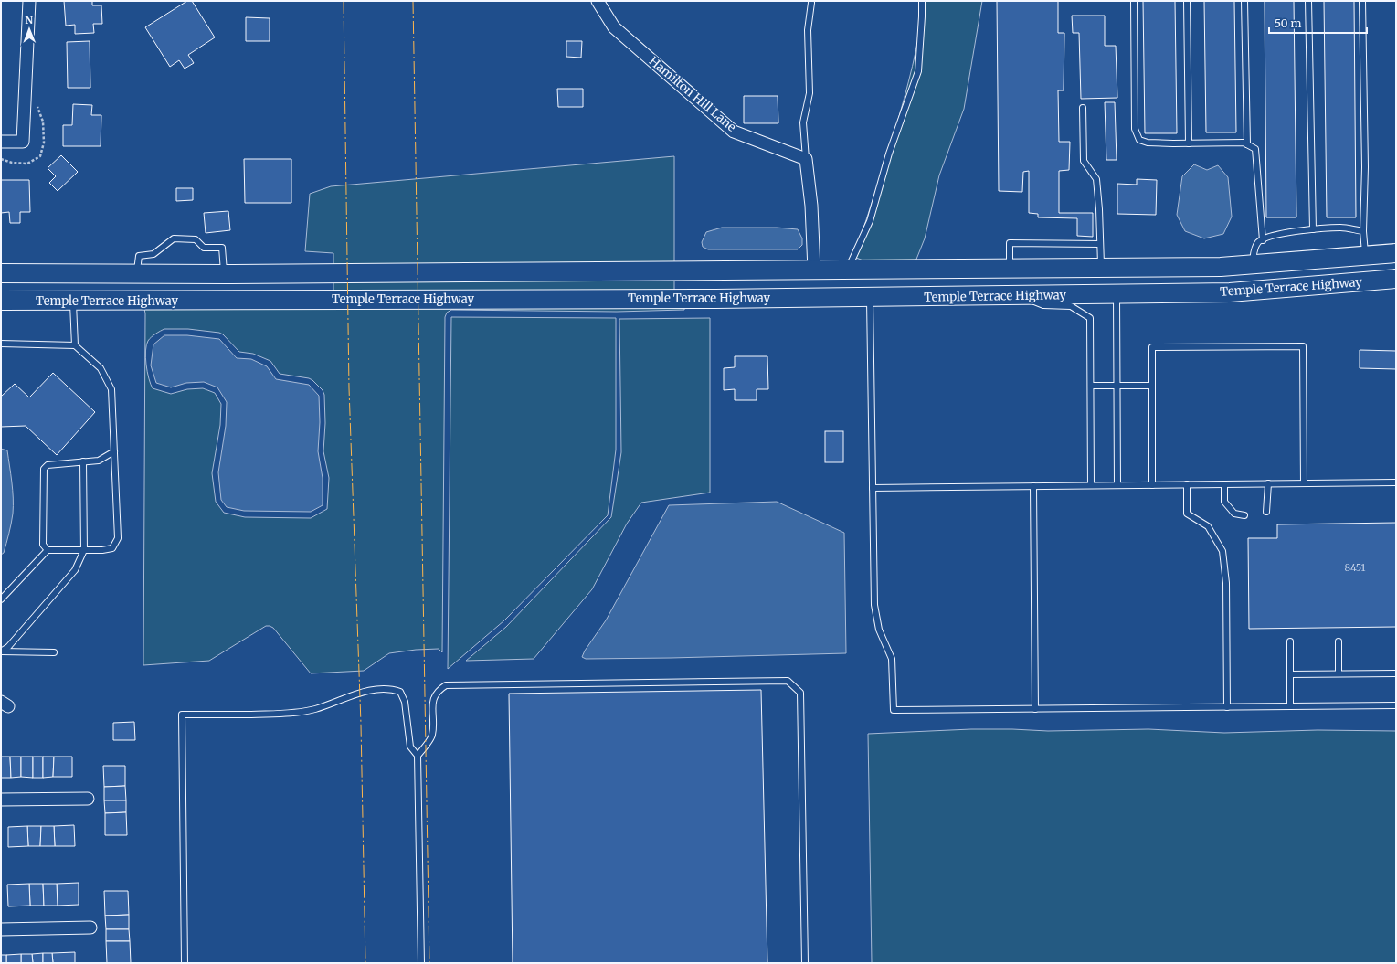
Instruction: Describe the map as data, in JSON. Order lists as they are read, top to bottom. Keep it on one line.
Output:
{"streets":{"main road":["Temple Terrace Highway"],"street":["Hamilton Hill Lane"]},"house_numbers":["8451"],"scale_bar":"50 m","north":"top"}
